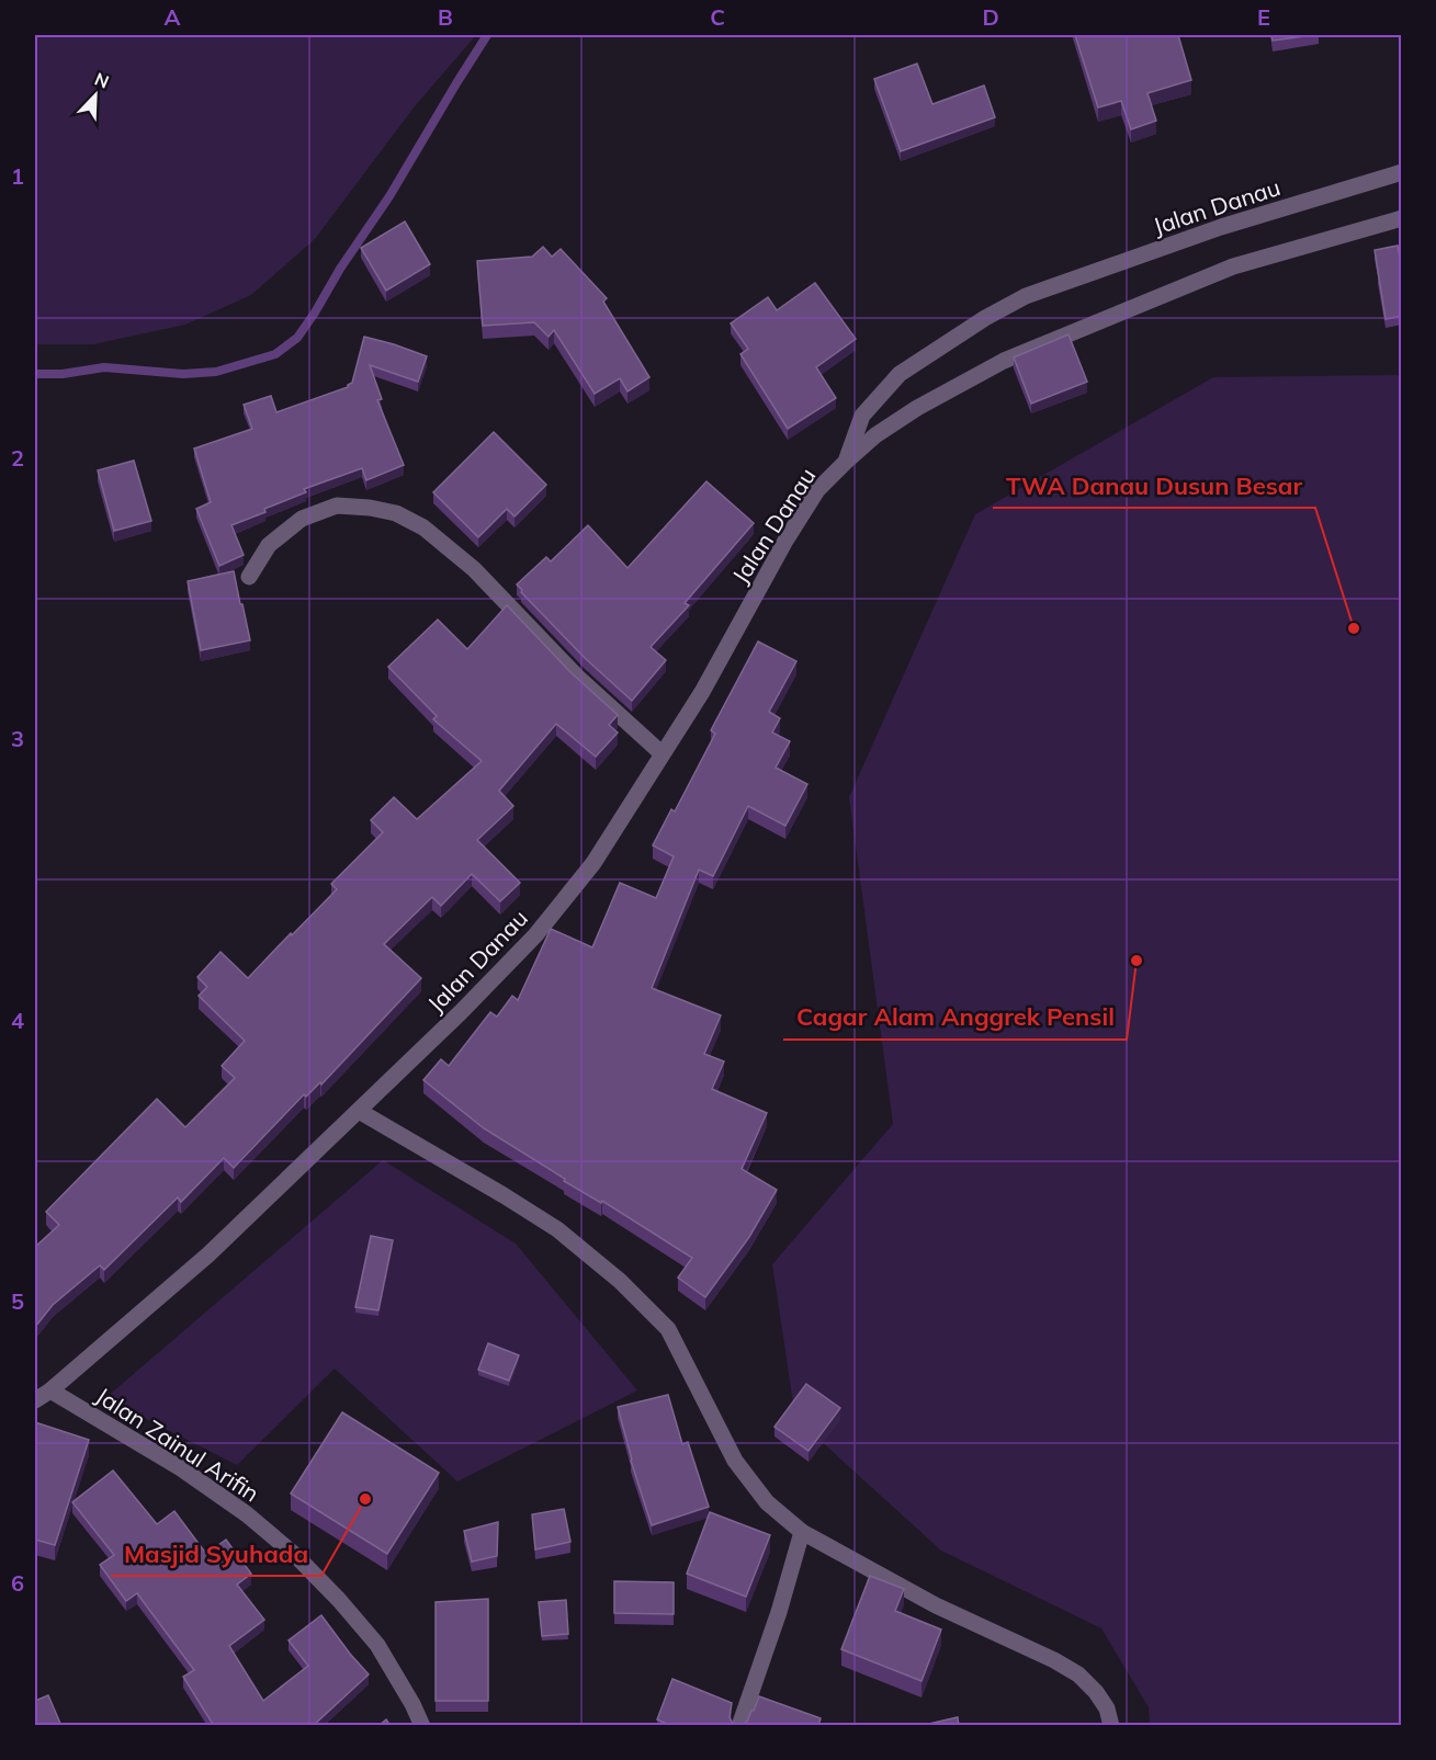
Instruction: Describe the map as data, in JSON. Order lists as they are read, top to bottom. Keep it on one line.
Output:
{"streets":{"street":["Jalan Danau","Jalan Zainul Arifin"]},"crossings":[["Jalan Danau","Jalan Zainul Arifin"]],"places":["TWA Danau Dusun Besar","Cagar Alam Anggrek Pensil","Masjid Syuhada"],"north":"top right","grid":{"columns":["A","B","C","D","E"],"rows":["1","2","3","4","5","6"]}}
